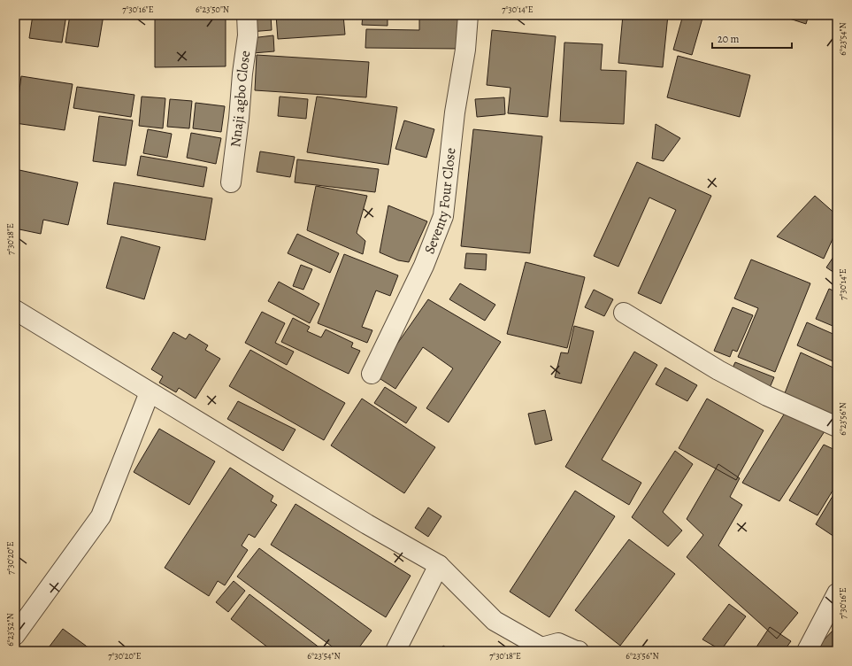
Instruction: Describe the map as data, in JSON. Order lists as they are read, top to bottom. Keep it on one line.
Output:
{"streets":{"street":["Nnaji agbo Close","Seventy Four Close"]},"scale_bar":"20 m","coordinates":["7°30'16\"E","6°23'50\"N","7°30'14\"E","6°23'54\"N","7°30'18\"E","6°23'56\"N","7°30'20\"E","6°23'52\"N"]}
